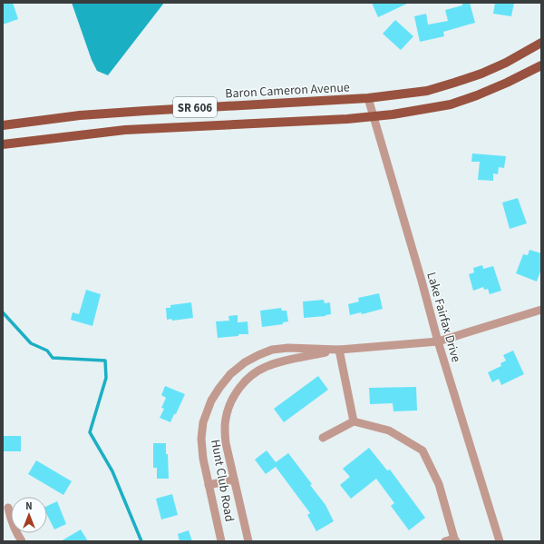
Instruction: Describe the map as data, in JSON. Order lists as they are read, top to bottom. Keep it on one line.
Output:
{"streets":{"main road":["Baron Cameron Avenue","SR 606"],"street":["Lake Fairfax Drive","Hunt Club Road"]},"crossings":[["Baron Cameron Avenue","Lake Fairfax Drive"],["SR 606","Lake Fairfax Drive"],["Lake Fairfax Drive","Hunt Club Road"]],"north":"top"}
